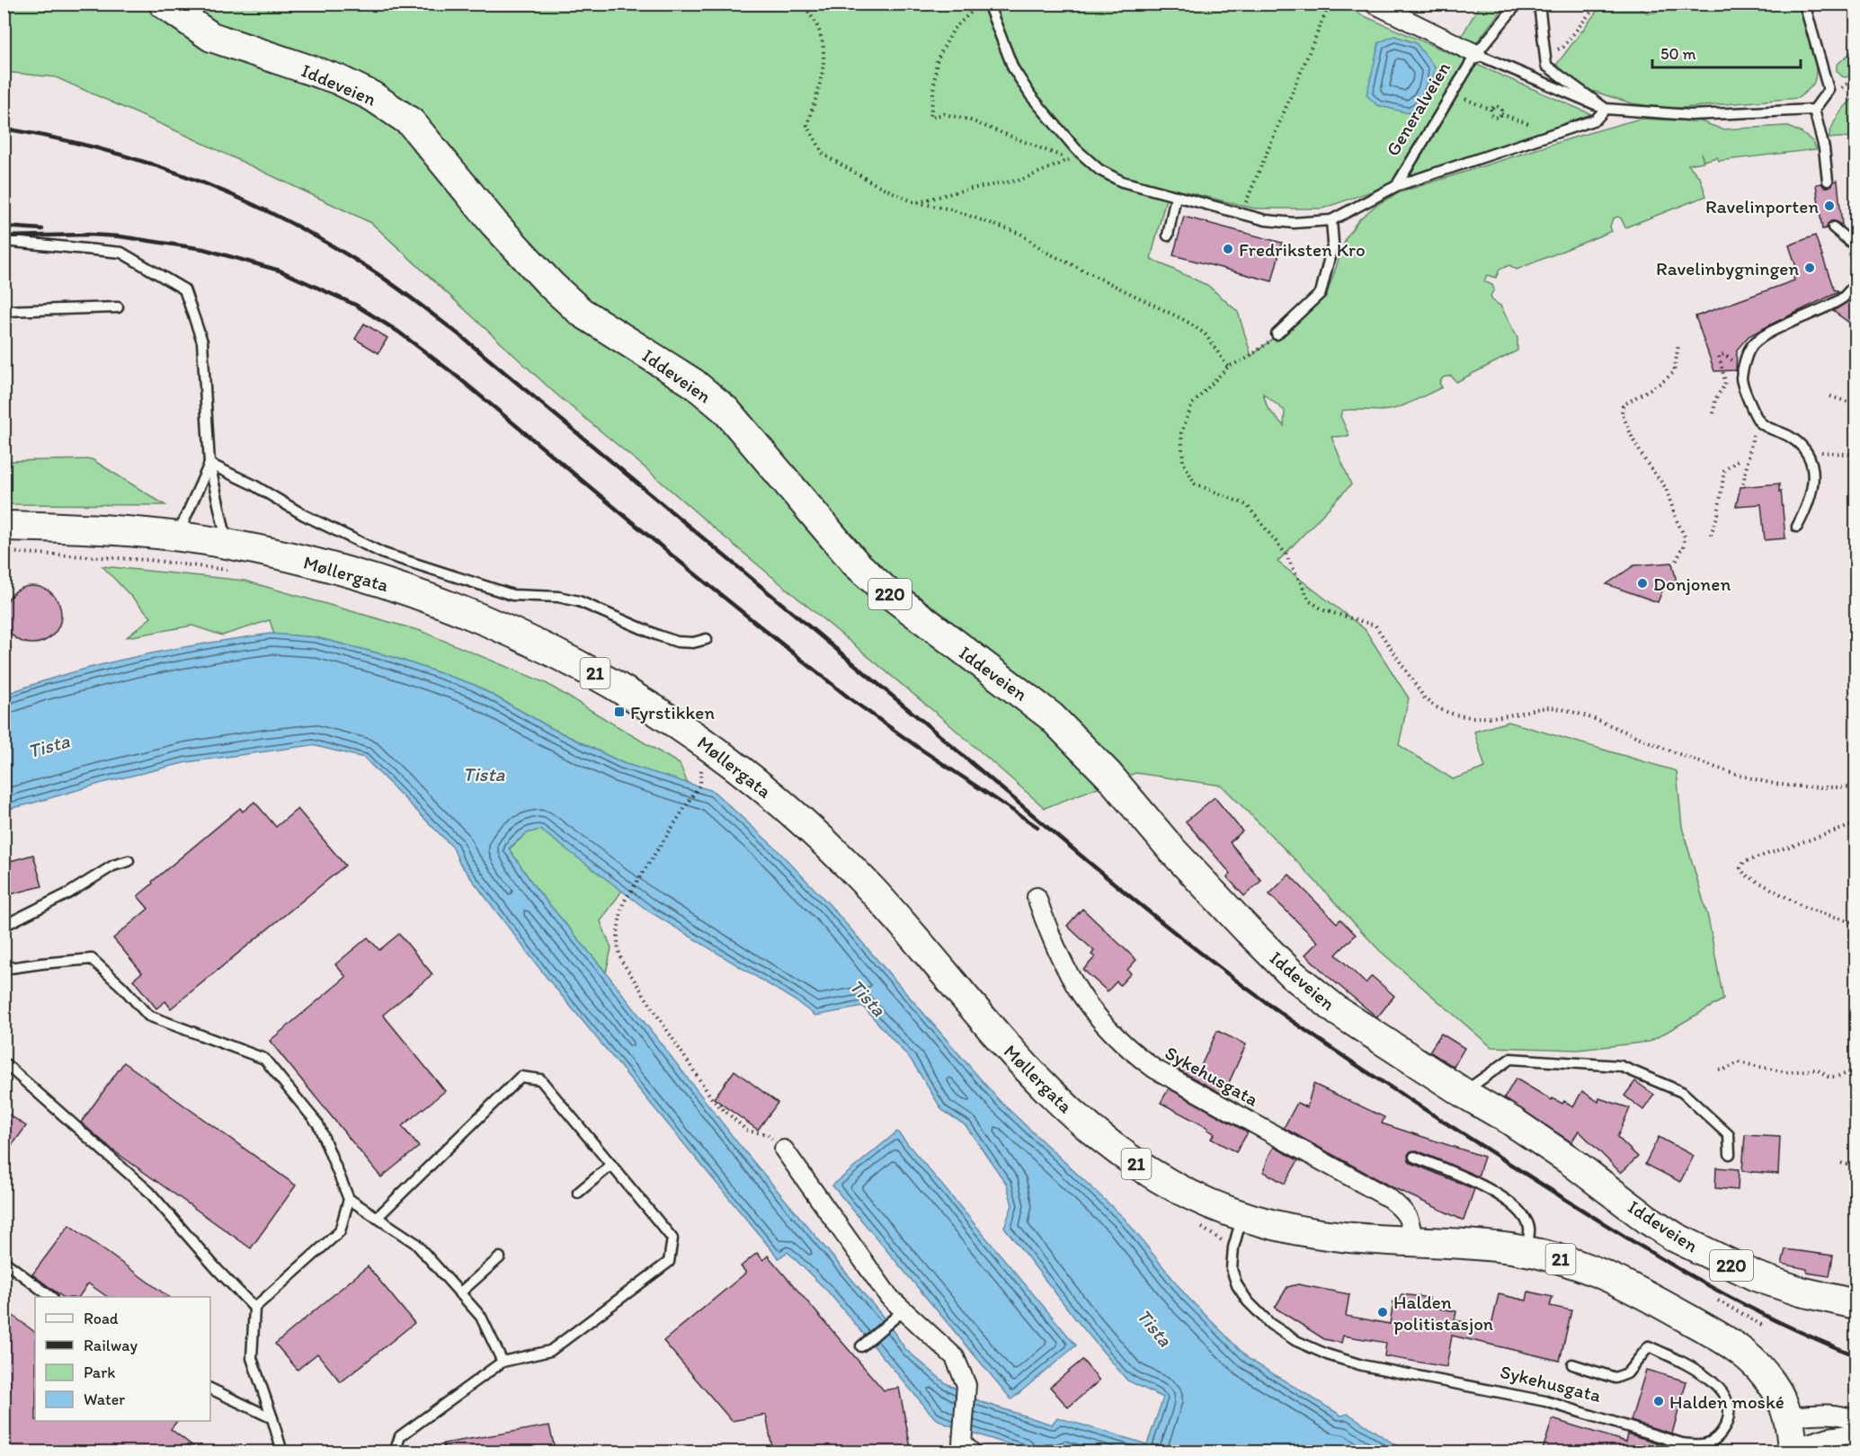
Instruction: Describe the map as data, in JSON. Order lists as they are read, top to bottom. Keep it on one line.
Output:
{"streets":{"main road":["Iddeveien","Møllergata","220","21"],"street":["Generalveien","Sykehusgata"]},"crossings":[["Møllergata","21"],["Møllergata","Sykehusgata"],["21","Sykehusgata"]],"water":["Tista"],"places":{"other":["Ravelinporten","Fredriksten Kro","Ravelinbygningen","Donjonen","Halden politistasjon","Halden moské"],"transit":["Fyrstikken"]},"legend":["Road","Railway","Park","Water"],"scale_bar":"50 m"}
